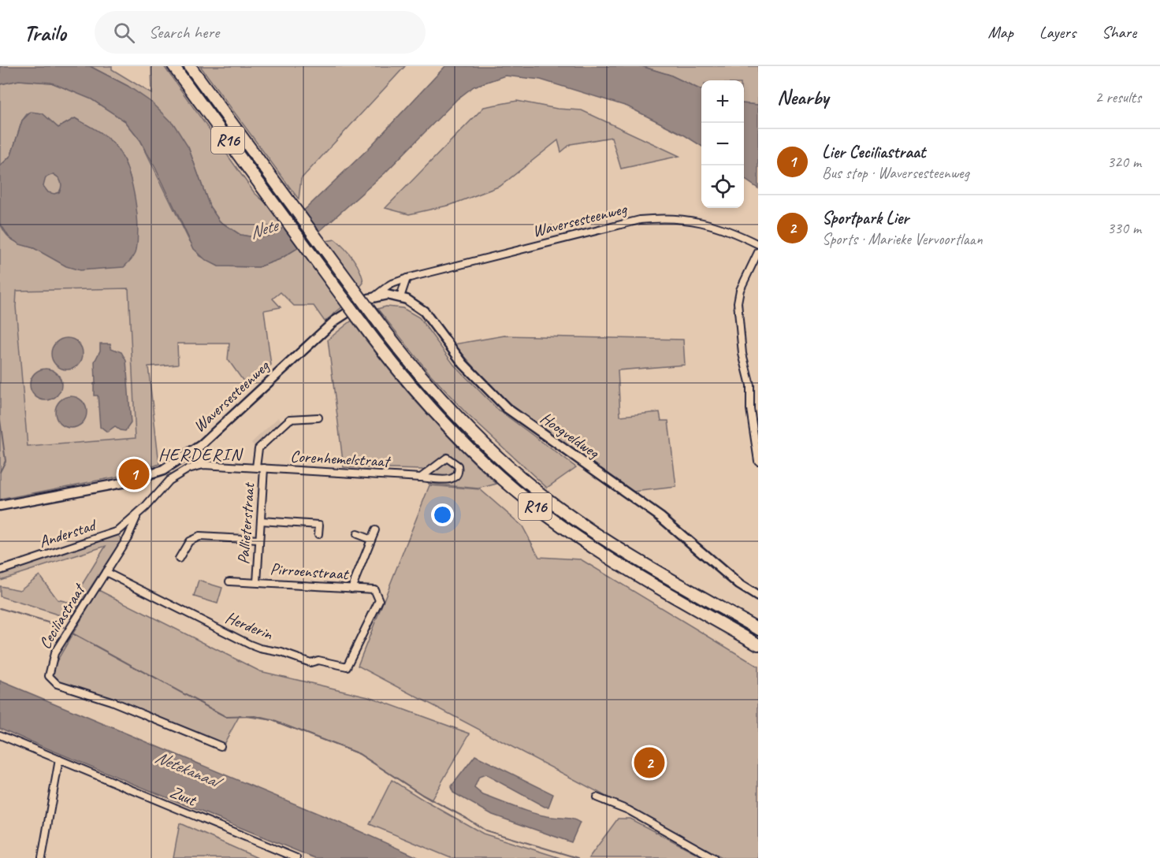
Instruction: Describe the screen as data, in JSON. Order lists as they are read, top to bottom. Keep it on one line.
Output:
{"streets":{"highway":["R16"],"main road":["Waversesteenweg","Hoogveldweg"],"street":["Corenhemelstraat","Pallieterstraat","Anderstad","Pirroenstraat","Ceciliastraat","Herderin","Zuut"]},"crossings":[["Waversesteenweg","Hoogveldweg"],["Corenhemelstraat","Pallieterstraat"],["Corenhemelstraat","Ceciliastraat"],["Pallieterstraat","Pirroenstraat"],["Anderstad","Ceciliastraat"],["Pirroenstraat","Herderin"],["Ceciliastraat","Herderin"]],"districts":["HERDERIN"],"water":["Nete","Netekanaal"],"page":{"header":"Trailo","search":"Search here","nav":["Map","Layers","Share"],"heading":["Nearby","2 results"],"map_buttons":["+","−"],"list":[{"mark":"1","name":"Lier Ceciliastraat","note":"Bus stop · Waversesteenweg","value":"320 m"},{"mark":"2","name":"Sportpark Lier","note":"Sports · Marieke Vervoortlaan","value":"330 m"}],"pins":["1","2"]}}
